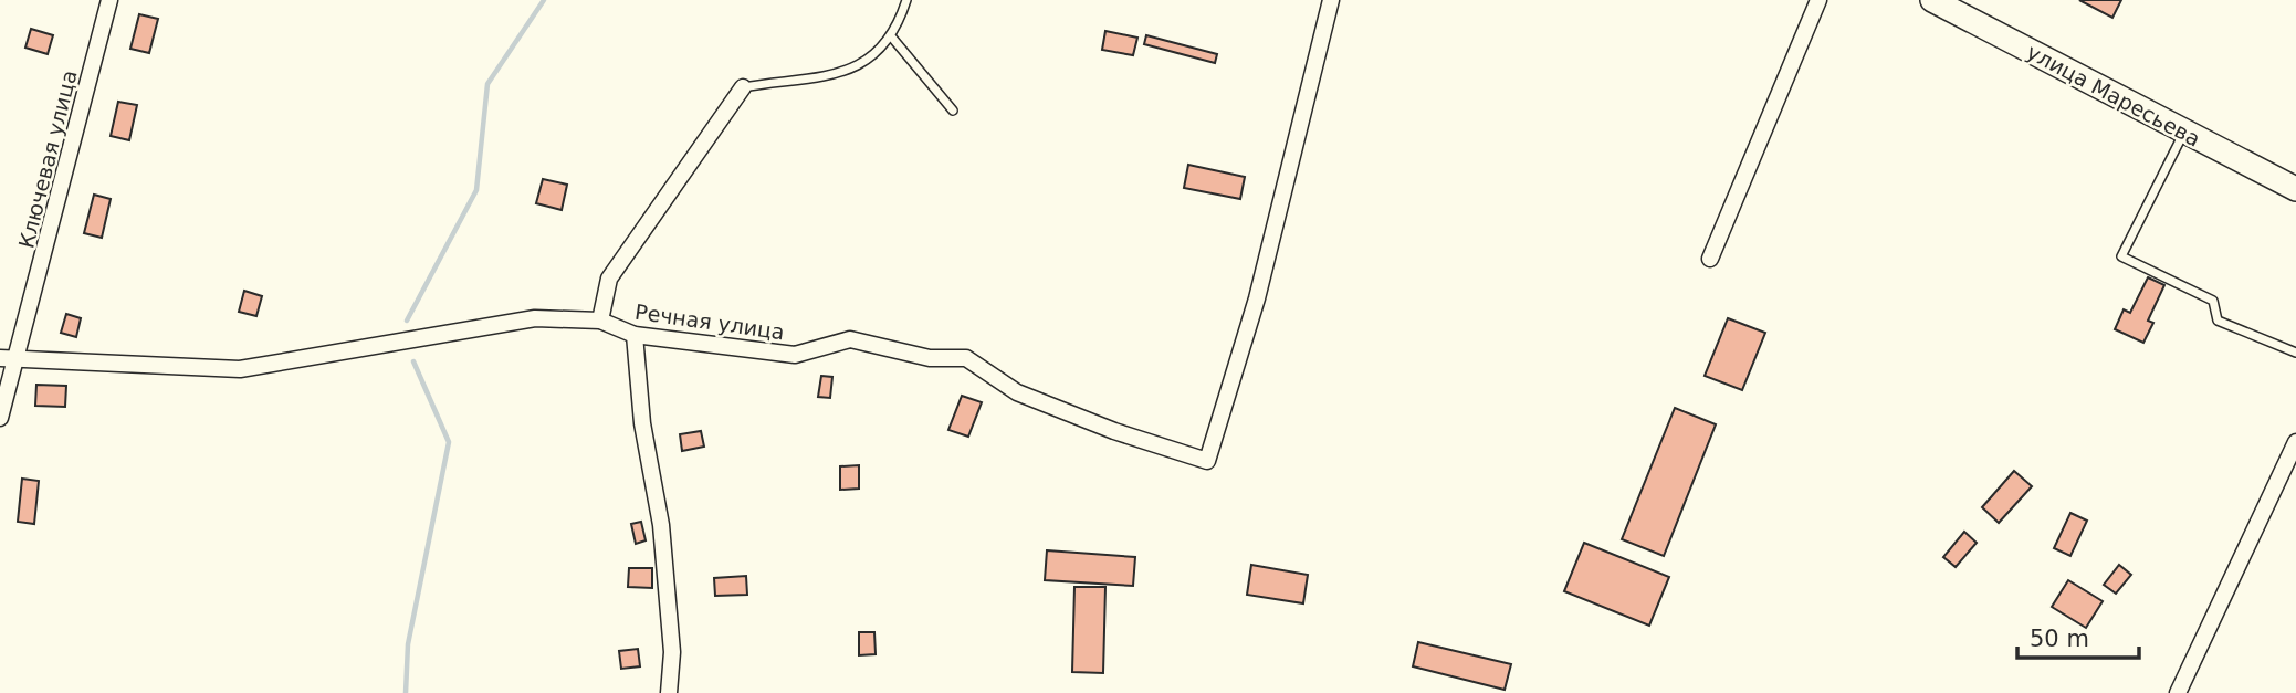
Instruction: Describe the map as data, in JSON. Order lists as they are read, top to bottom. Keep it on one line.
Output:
{"streets":{"main road":["улица Маресьева"],"street":["Ключевая улица","Речная улица"]},"crossings":[["Ключевая улица","Речная улица"]],"scale_bar":"50 m"}
